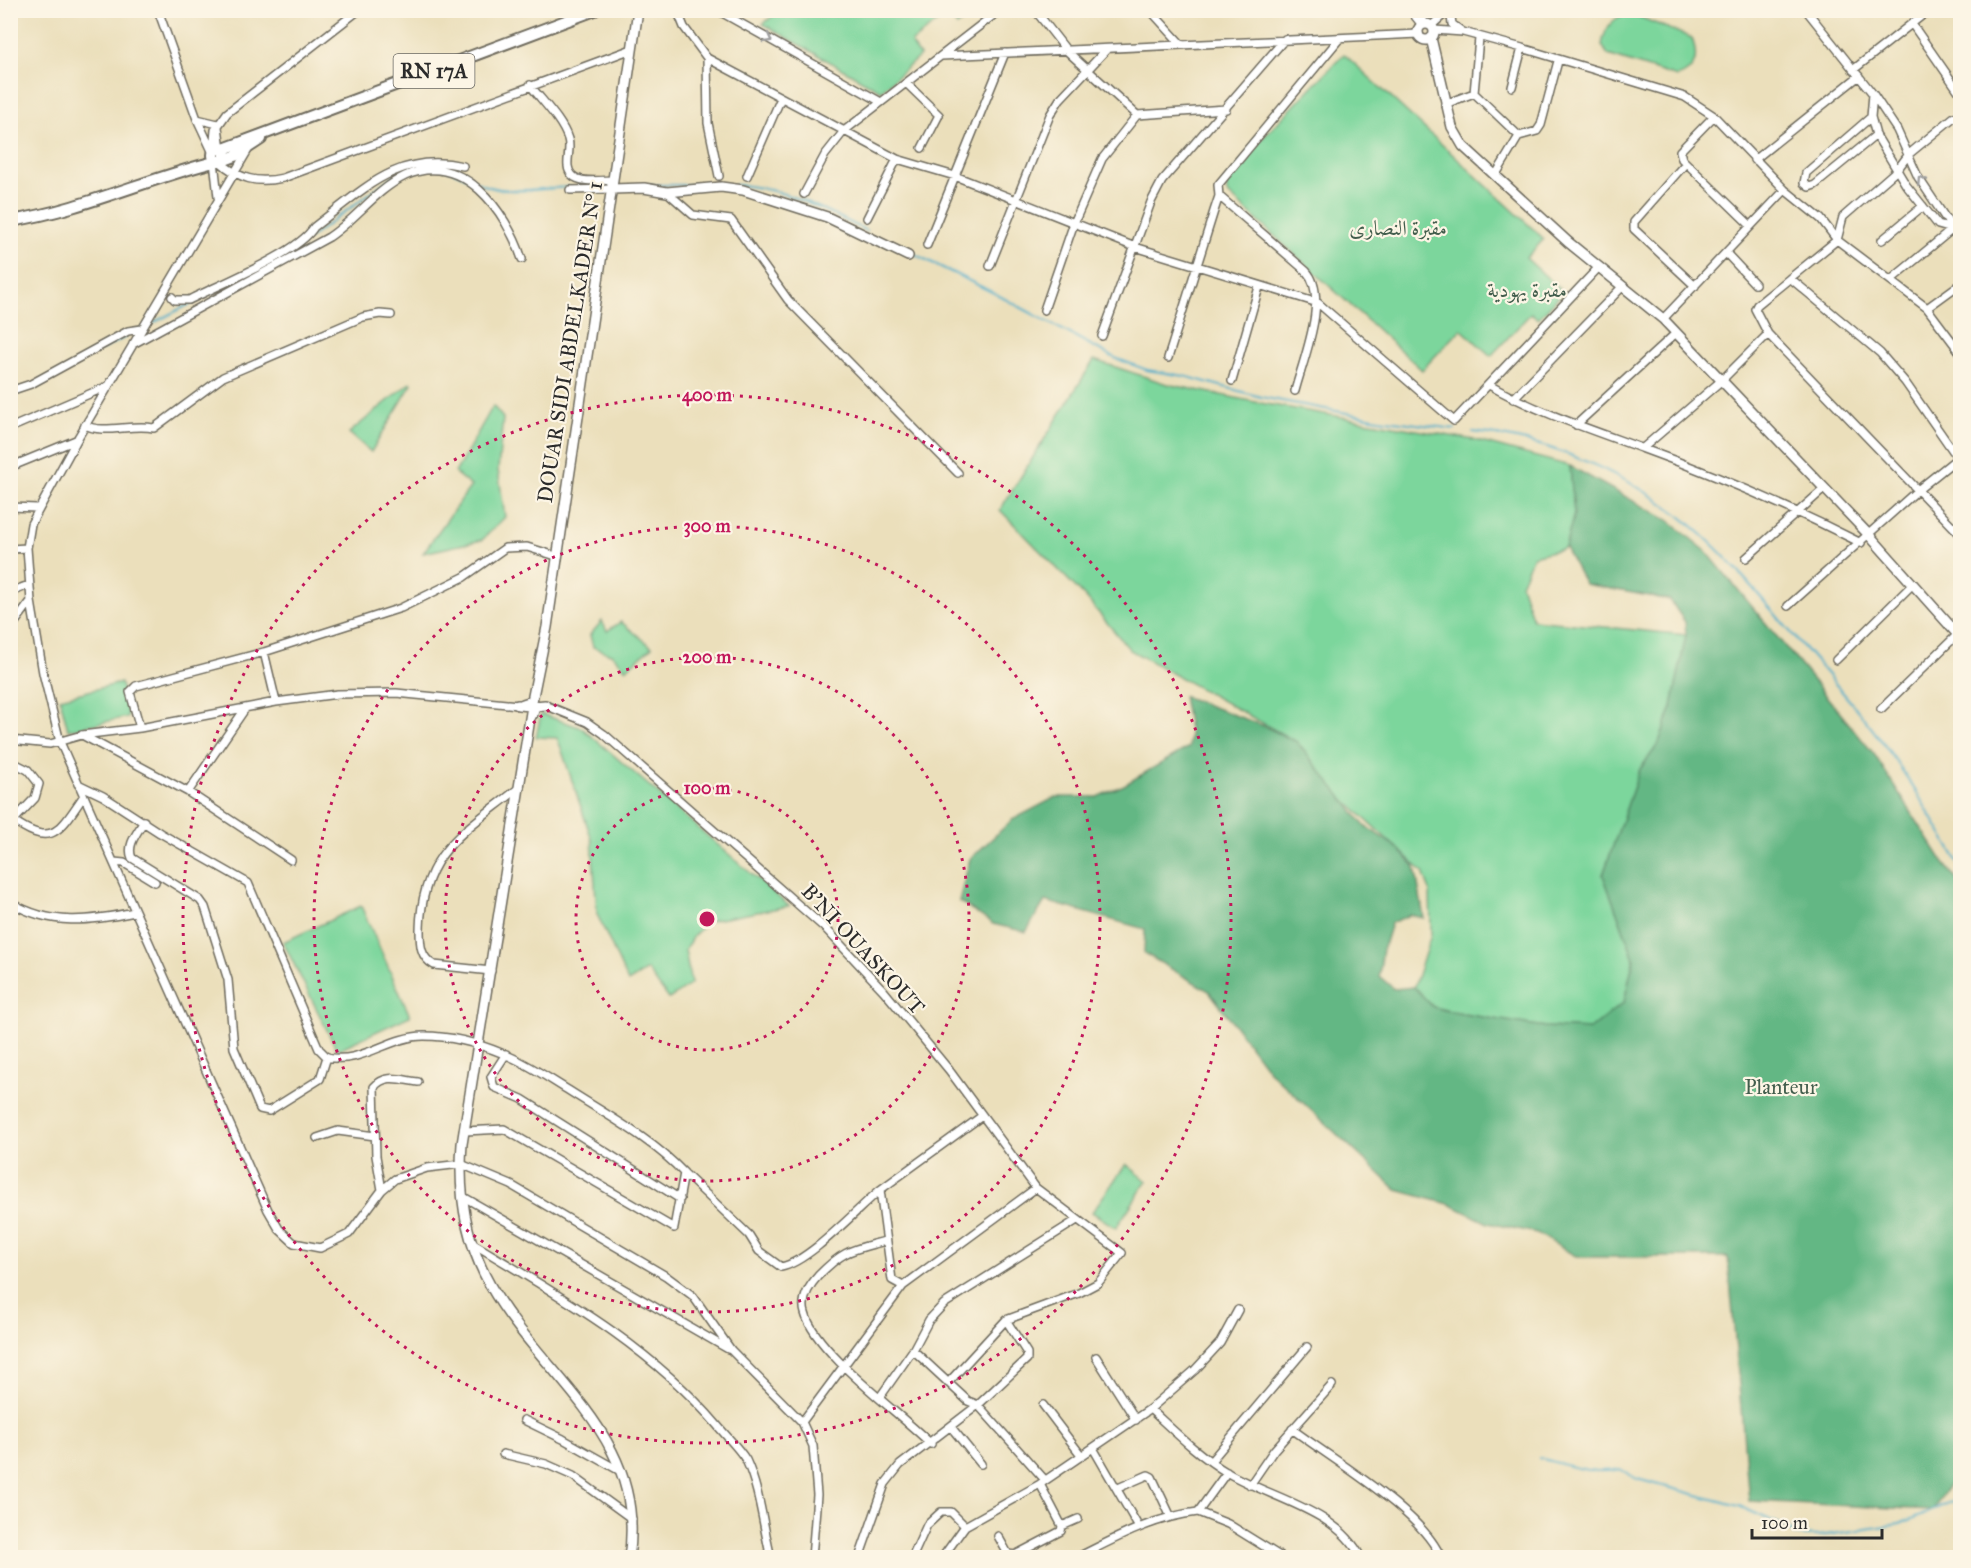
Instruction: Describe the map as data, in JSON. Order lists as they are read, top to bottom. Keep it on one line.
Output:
{"streets":{"main road":["RN 17A"],"street":["DOUAR SIDI ABDELKADER N° 1","B'NI OUASKOUT"]},"crossings":[["DOUAR SIDI ABDELKADER N° 1","B'NI OUASKOUT"]],"parks":["مقبرة النصارى","مقبرة يهودية","Planteur"],"scale_bar":"100 m","rings":["400 m","300 m","200 m","100 m"]}
